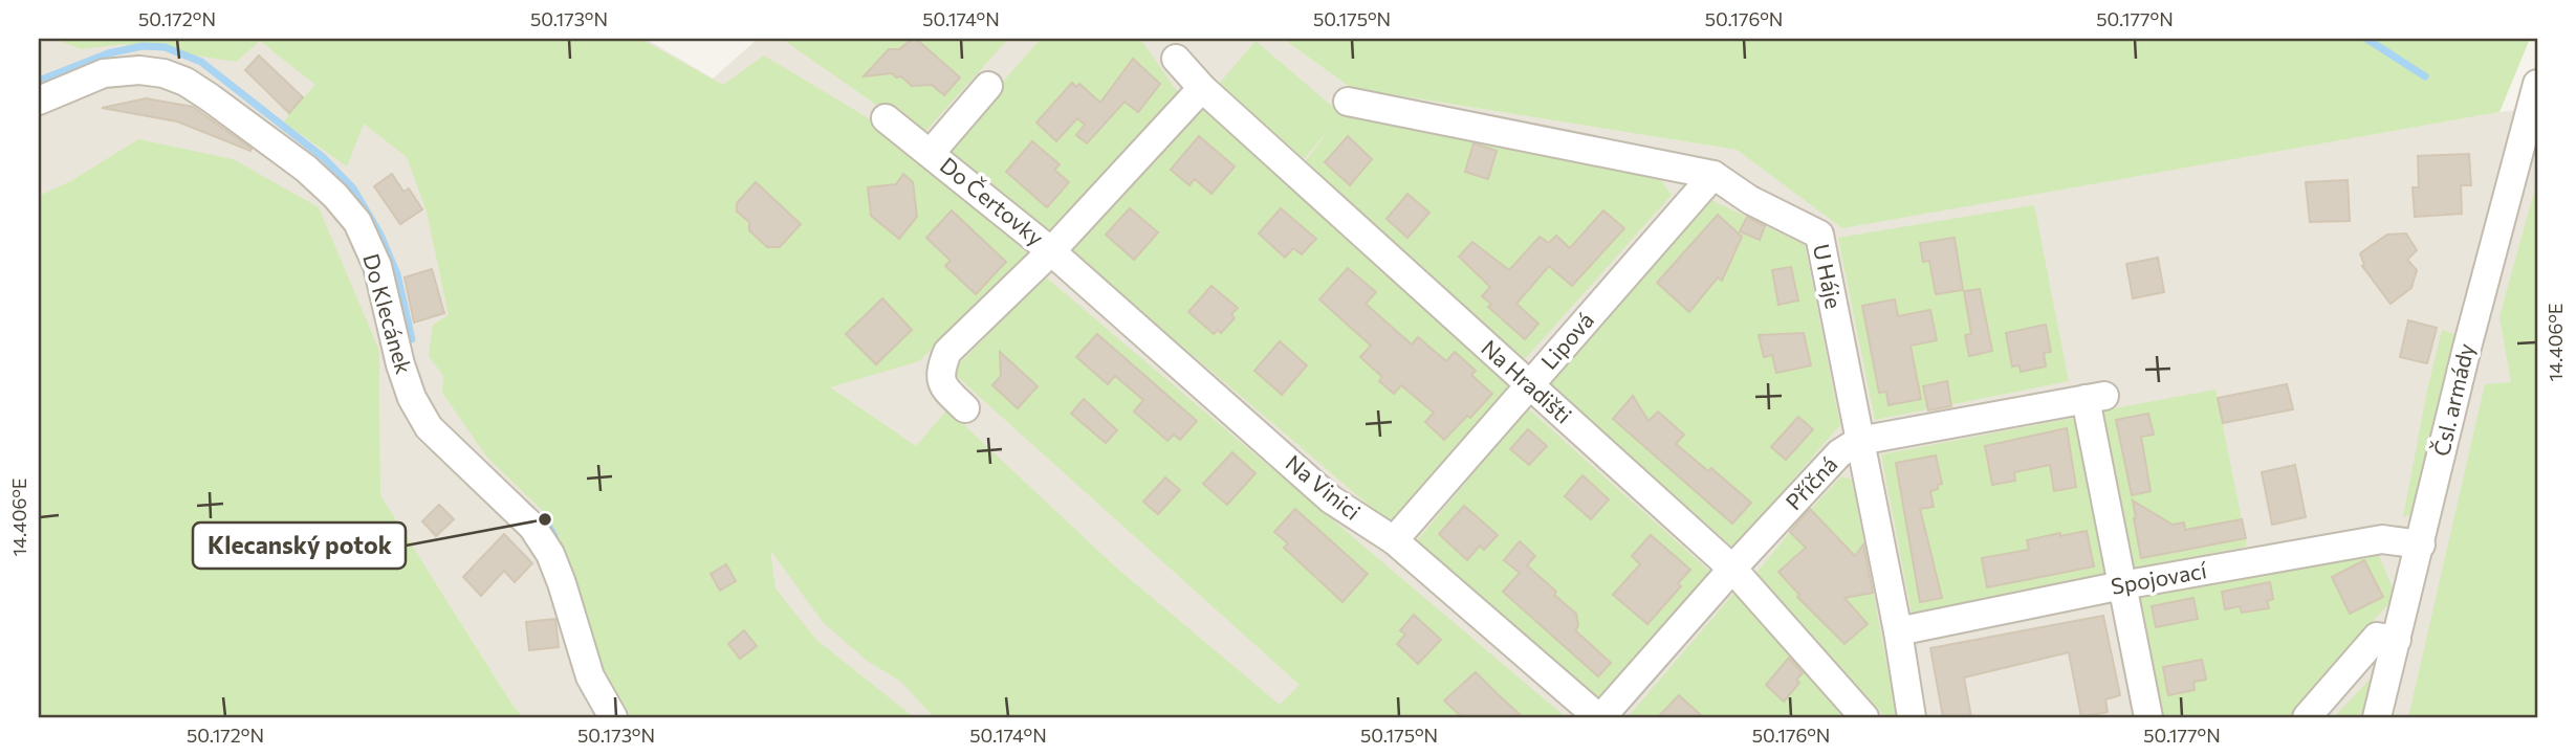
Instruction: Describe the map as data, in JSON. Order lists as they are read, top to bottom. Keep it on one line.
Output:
{"streets":{"street":["Do Čertovky","U Háje","Do Klecánek","Lipová","Na Hradišti","Čsl. armády","Příčná","Na Vinici","Spojovací"]},"crossings":[["Do Čertovky","Na Vinici"],["U Háje","Lipová"],["U Háje","Příčná"],["U Háje","Spojovací"],["Lipová","Na Hradišti"],["Lipová","Na Vinici"],["Na Hradišti","Příčná"],["Čsl. armády","Spojovací"],["Příčná","Na Vinici"],["Příčná","Spojovací"]],"places":["Klecanský potok"],"coordinates":["50.172°N","50.173°N","50.174°N","50.175°N","50.176°N","50.177°N","14.406°E"]}
